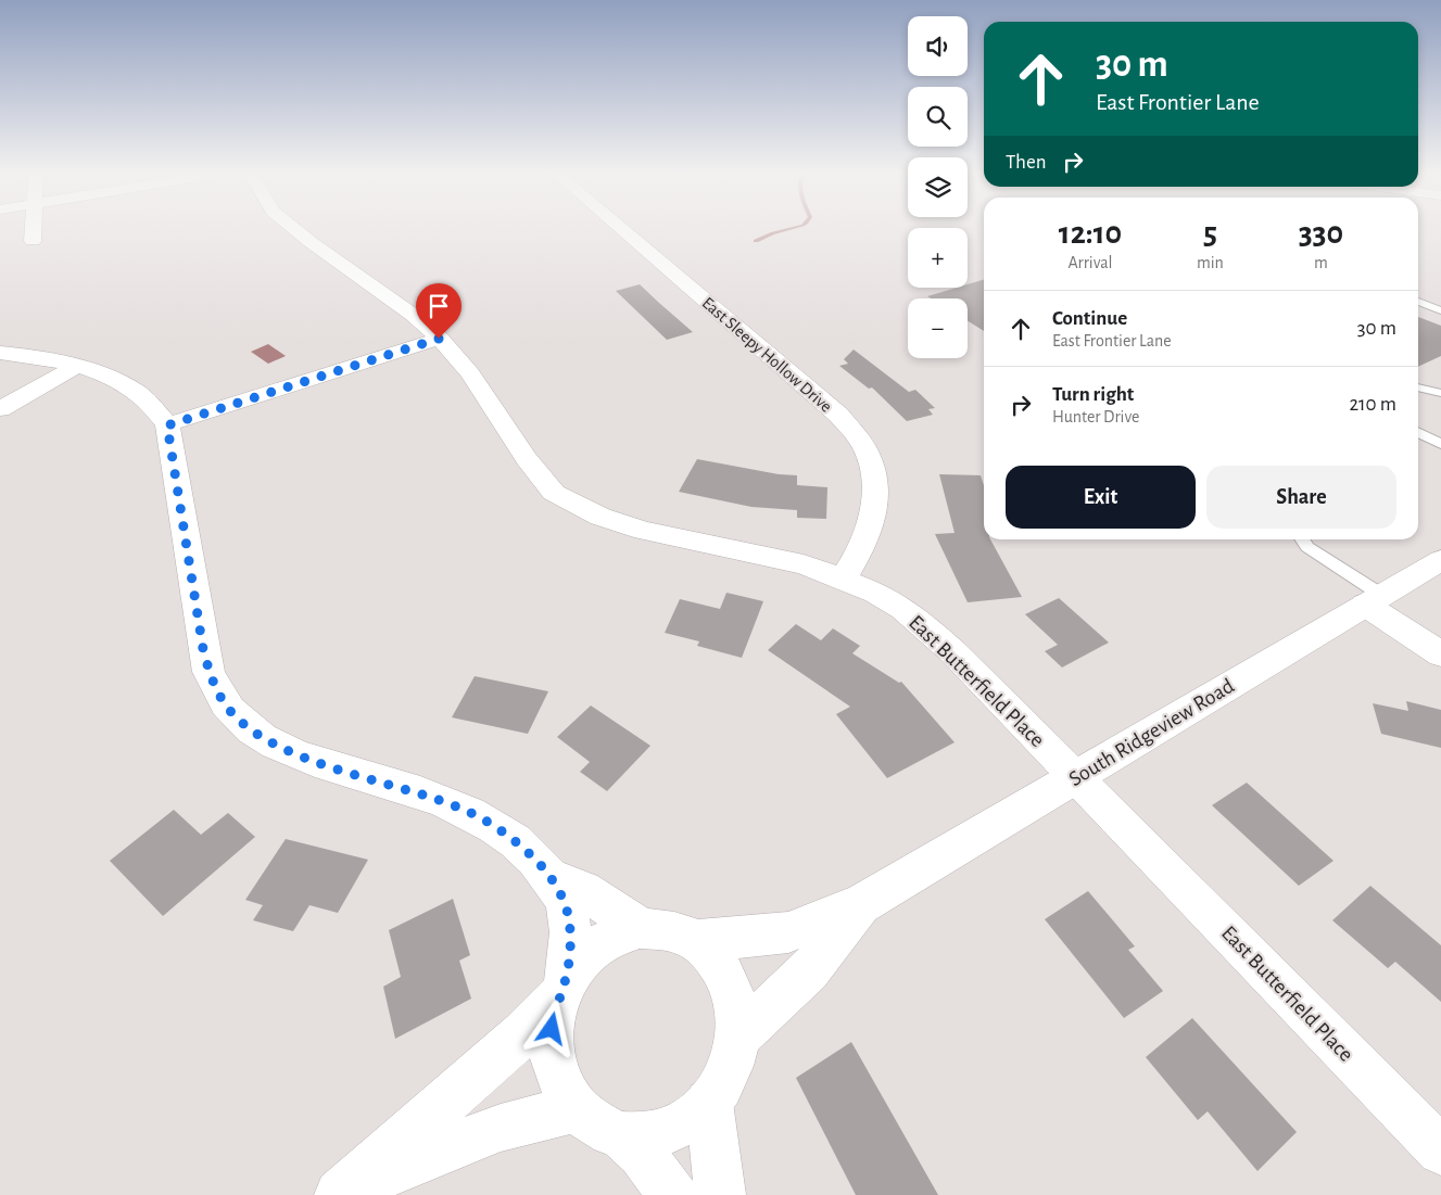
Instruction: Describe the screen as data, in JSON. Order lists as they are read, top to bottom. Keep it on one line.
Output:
{"streets":{"main road":["East Sleepy Hollow Drive","East Butterfield Place","South Ridgeview Road"]},"crossings":[["East Sleepy Hollow Drive","East Butterfield Place"],["East Butterfield Place","South Ridgeview Road"]],"page":{"map_buttons":["+","−"],"turn":["30 m","East Frontier Lane"],"then":"Then","eta":["12:10","Arrival","5","min","330","m"],"list":[{"name":"Continue","note":"East Frontier Lane","value":"30 m"},{"name":"Turn right","note":"Hunter Drive","value":"210 m"}],"buttons":["Exit","Share"]}}
